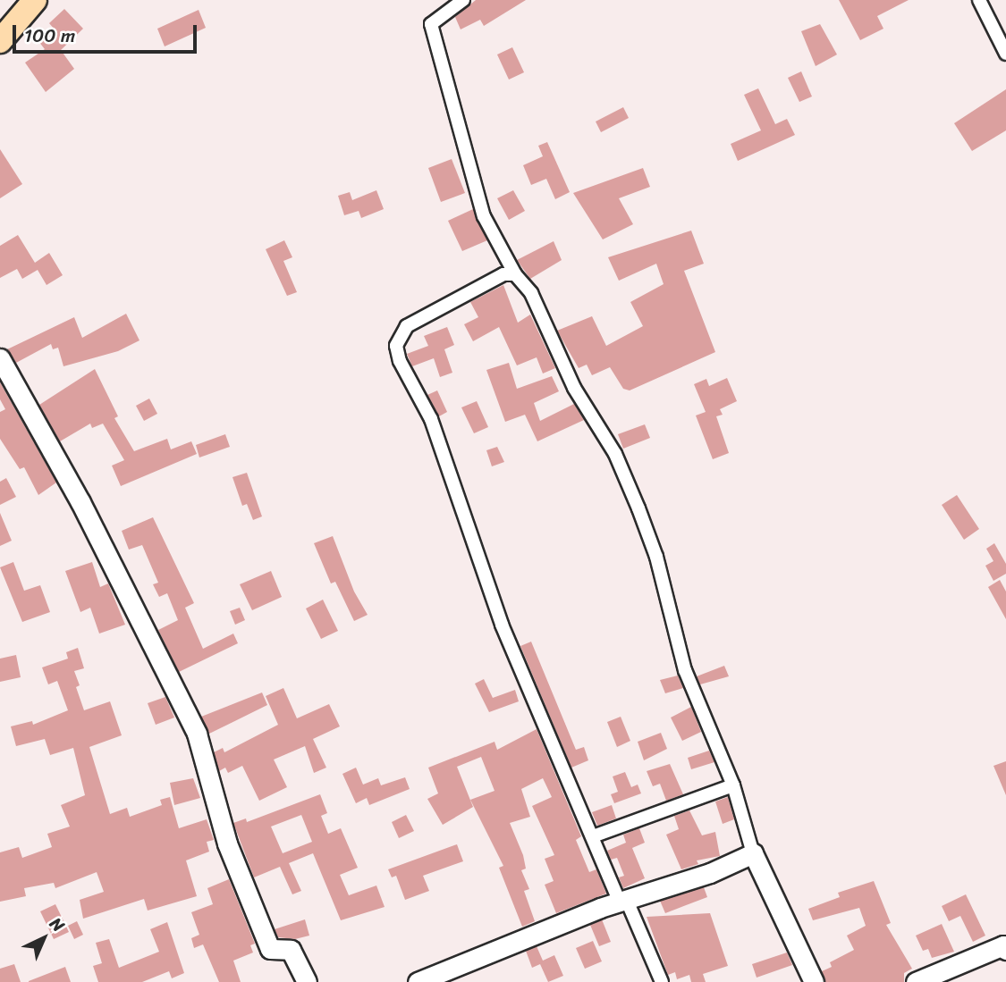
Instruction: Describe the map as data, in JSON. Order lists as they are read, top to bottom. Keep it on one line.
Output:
{"scale_bar":"100 m","north":"top right"}
